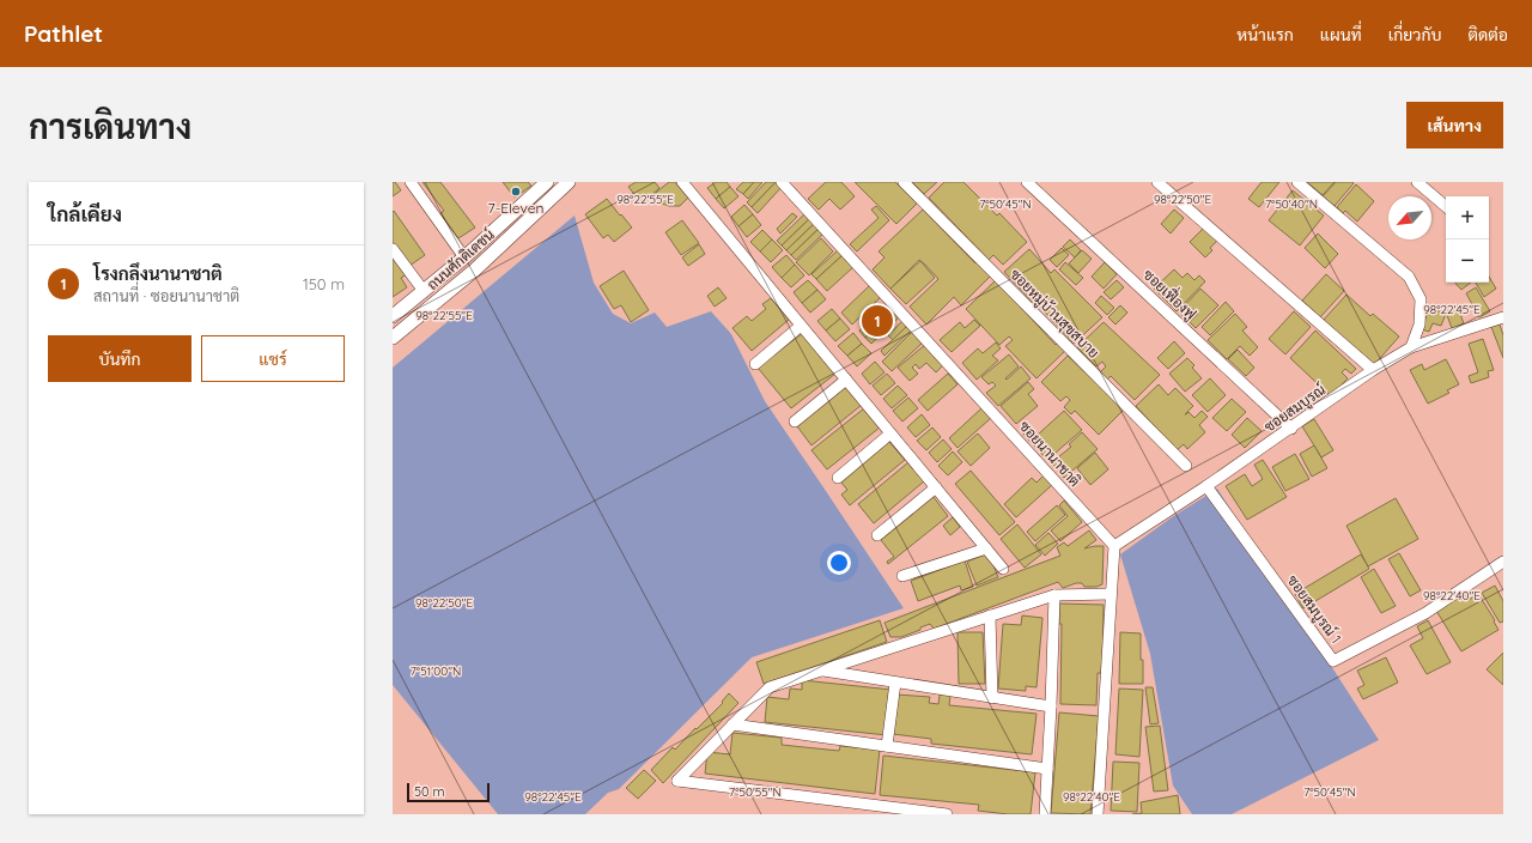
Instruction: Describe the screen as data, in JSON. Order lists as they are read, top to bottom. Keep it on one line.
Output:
{"streets":{"main road":["ถนนศักดิเดชน์"],"street":["ซอยเฟื่องฟู","ซอยหมู่บ้านสุขสบาย","ซอยสมบูรณ์","ซอยนานาชาติ","ซอยสมบูรณ์ 1"]},"crossings":[["ซอยเฟื่องฟู","ซอยสมบูรณ์"],["ซอยสมบูรณ์","ซอยนานาชาติ"],["ซอยสมบูรณ์","ซอยสมบูรณ์ 1"]],"places":["7-Eleven"],"scale_bar":"50 m","north":"bottom left","page":{"header":"Pathlet","nav":["หน้าแรก","แผนที่","เกี่ยวกับ","ติดต่อ"],"buttons":["เส้นทาง",["บันทึก","แชร์"]],"title":"การเดินทาง","heading":"ใกล้เคียง","map_buttons":["+","−"],"list":[{"mark":"1","name":"โรงกลึงนานาชาติ","note":"สถานที่ · ซอยนานาชาติ","value":"150 m"}],"pins":"1","scale":"50 m"},"coordinates":["98°22'55\"E","98°22'50\"E","7°50'45\"N","7°50'40\"N","98°22'45\"E","98°22'40\"E","7°51'00\"N","7°50'55\"N"]}
